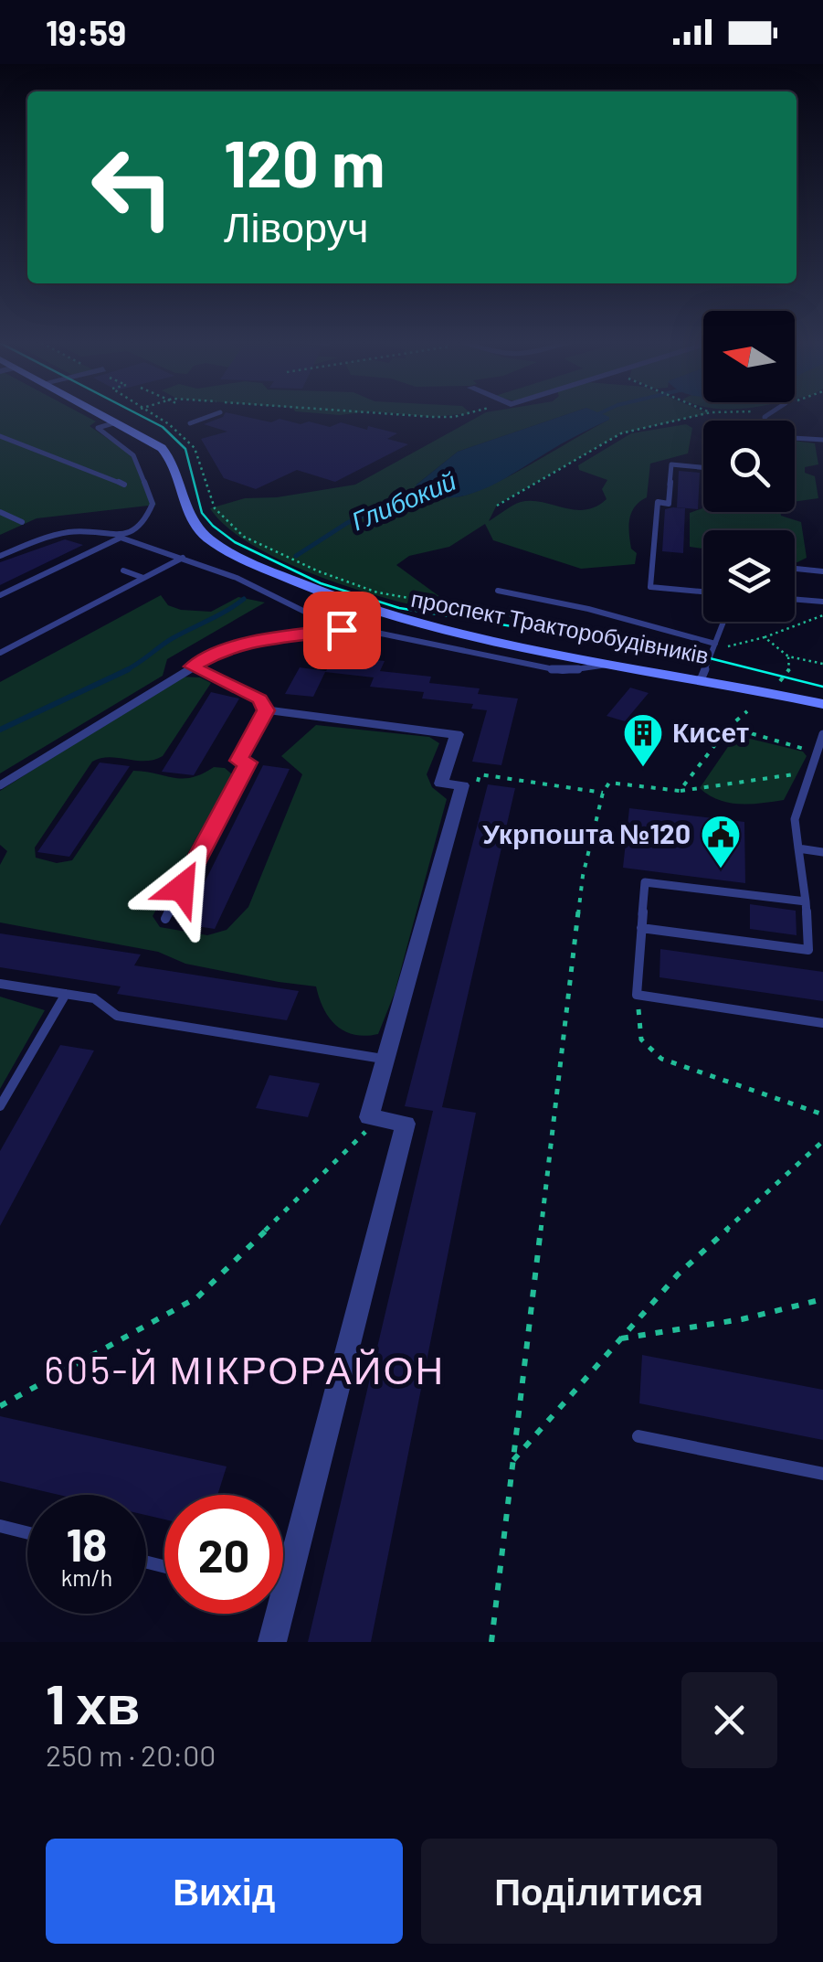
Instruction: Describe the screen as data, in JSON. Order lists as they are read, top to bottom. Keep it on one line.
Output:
{"streets":{"main road":["проспект Тракторобудівників"]},"districts":["605-Й МІКРОРАЙОН"],"water":["Глибокий"],"places":{"building":["Кисет"],"public building":["Укрпошта №120"]},"north":"left","page":{"status":"19:59","turn":["120 m","Ліворуч"],"speed":"18 km/h","limit":"20","heading":["1 хв","250 m · 20:00"],"buttons":["Вихід","Поділитися"]}}
